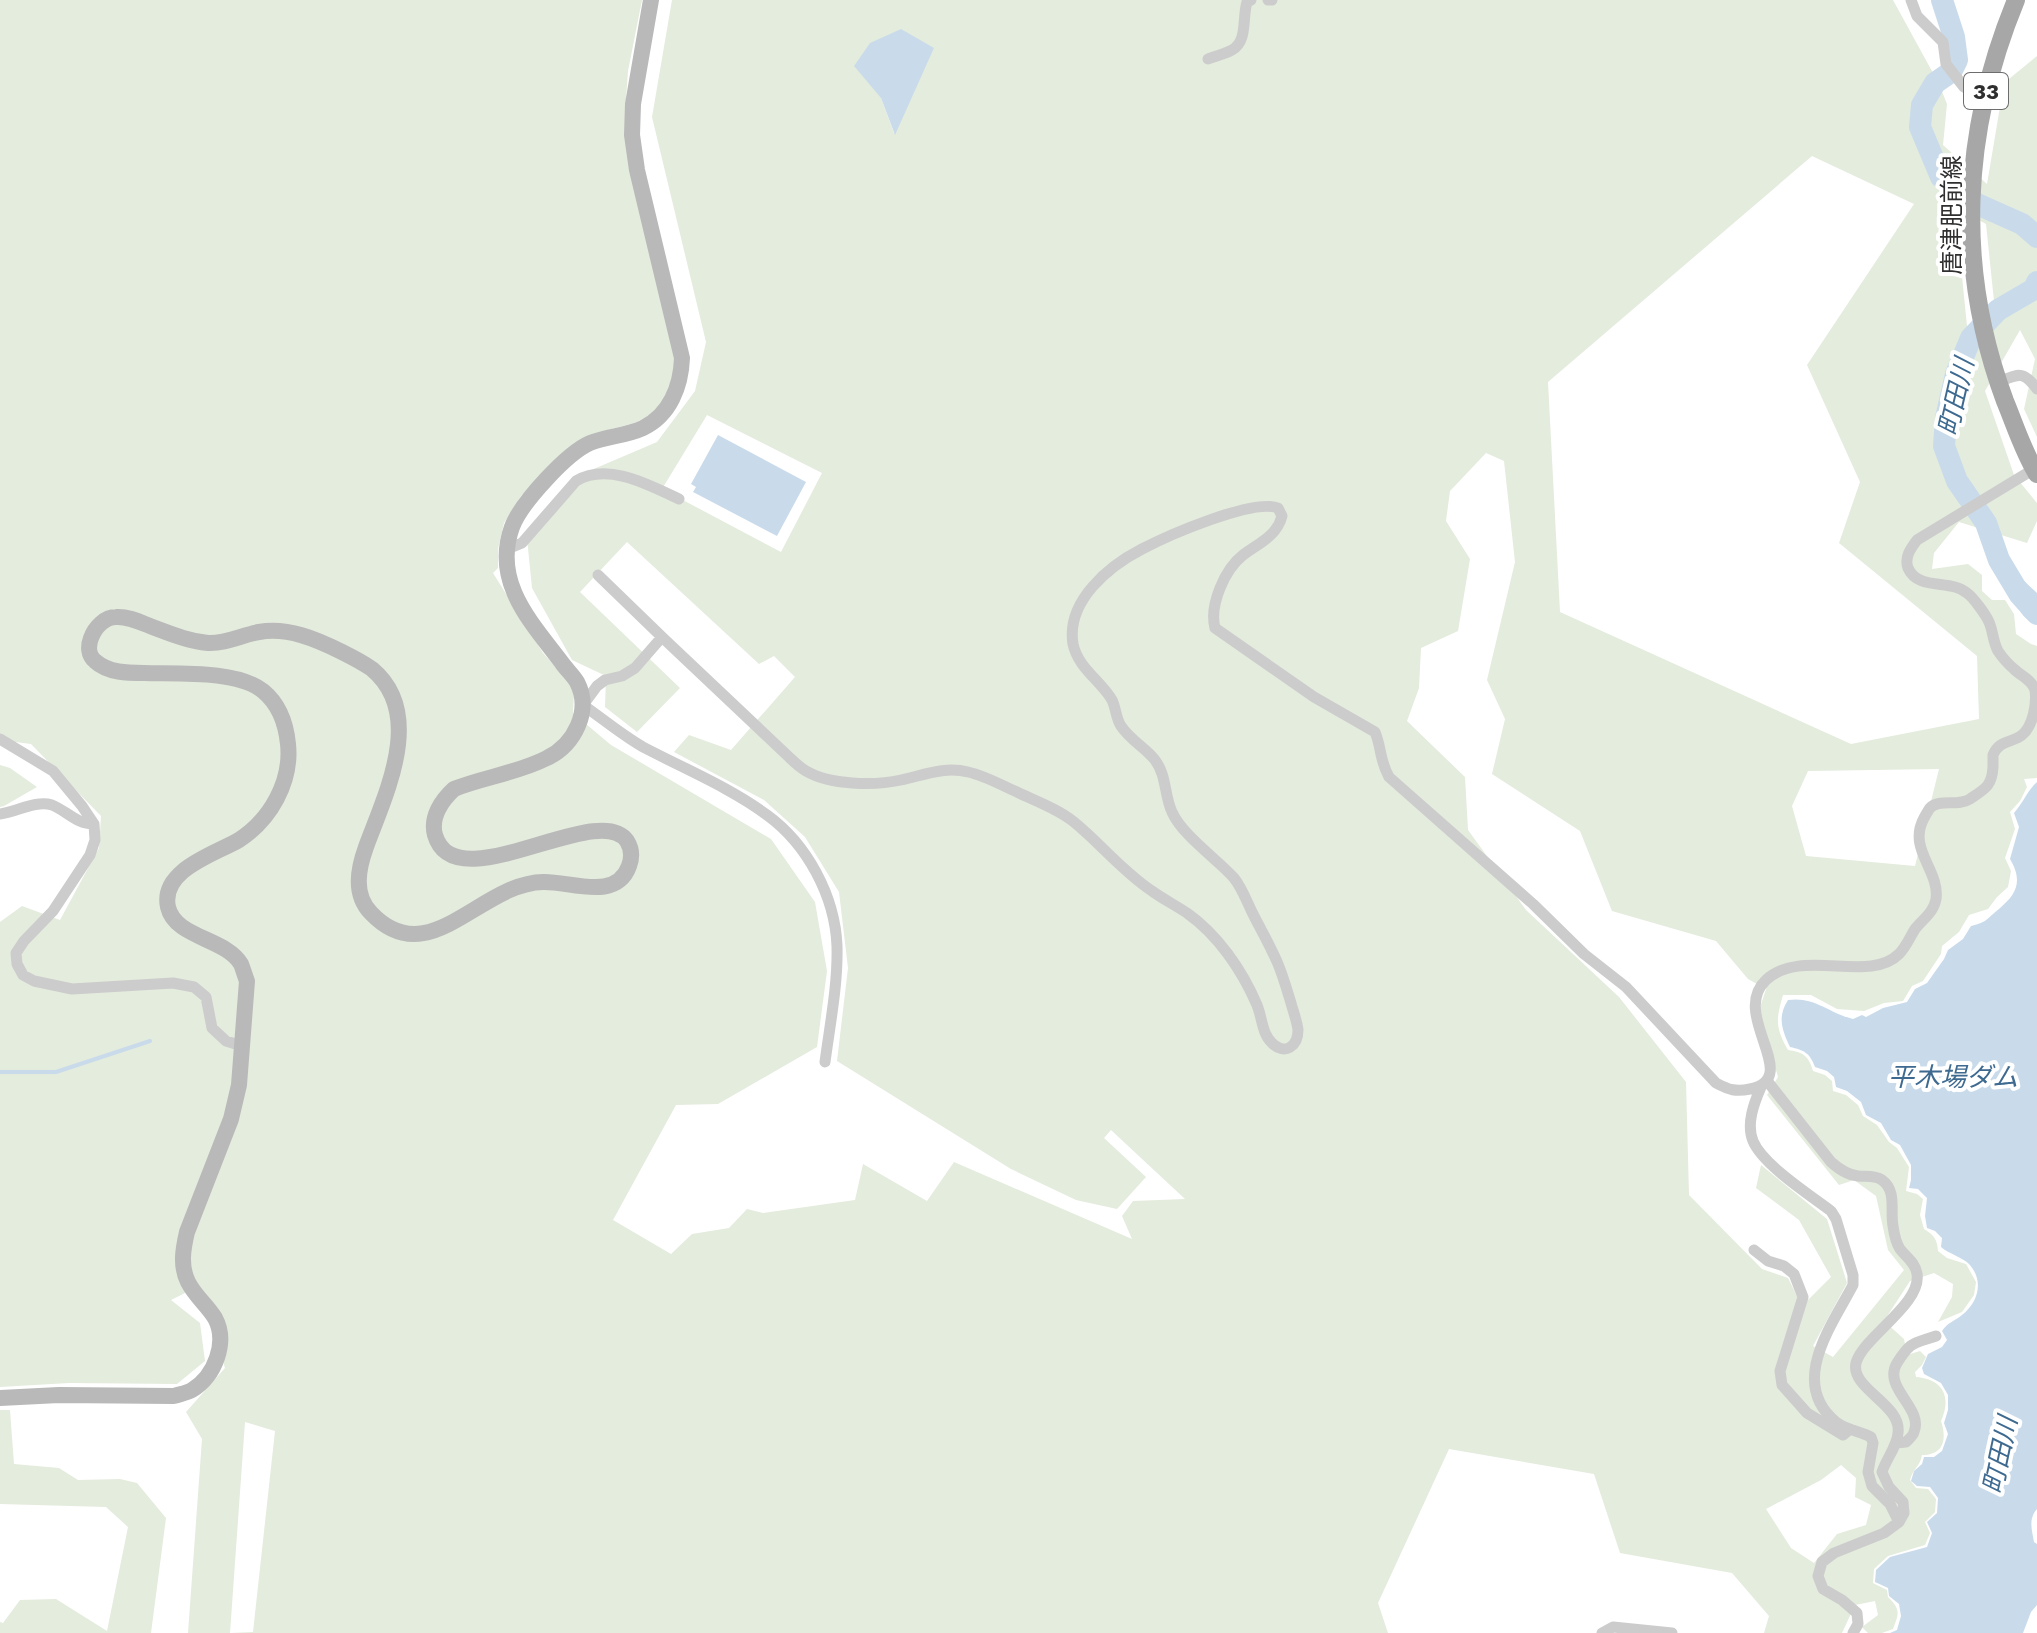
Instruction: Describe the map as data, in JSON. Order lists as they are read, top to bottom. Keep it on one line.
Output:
{"streets":{"main road":["33","唐津肥前線"]},"water":["町田川","平木場ダム"]}
